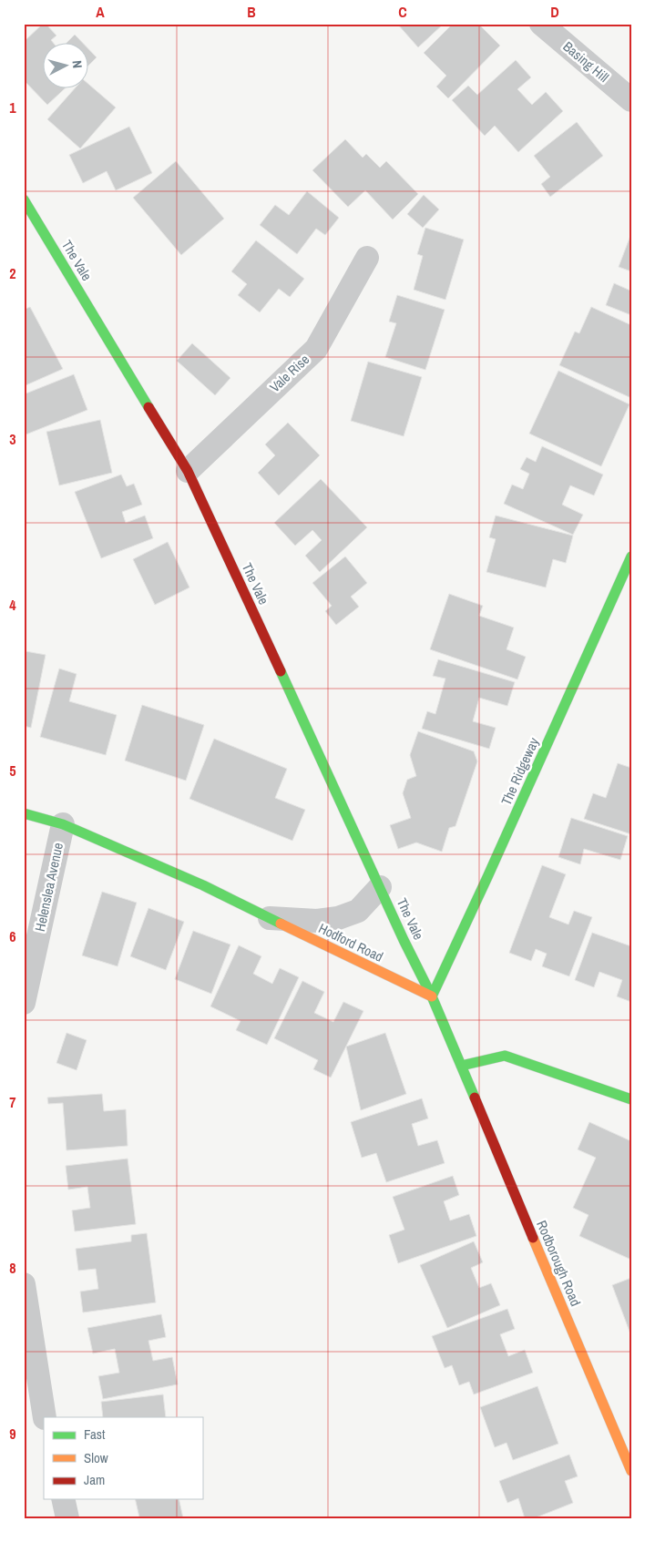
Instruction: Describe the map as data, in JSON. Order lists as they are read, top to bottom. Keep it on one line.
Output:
{"streets":{"street":["Basing Hill","The Vale","Vale Rise","The Ridgeway","Helenslea Avenue","Hodford Road","Rodborough Road"]},"crossings":[["The Vale","Vale Rise"],["The Vale","The Ridgeway"],["The Vale","Hodford Road"],["The Ridgeway","Hodford Road"],["Helenslea Avenue","Hodford Road"]],"legend":["Fast","Slow","Jam"],"north":"right","grid":{"columns":["A","B","C","D"],"rows":["1","2","3","4","5","6","7","8","9"]}}
